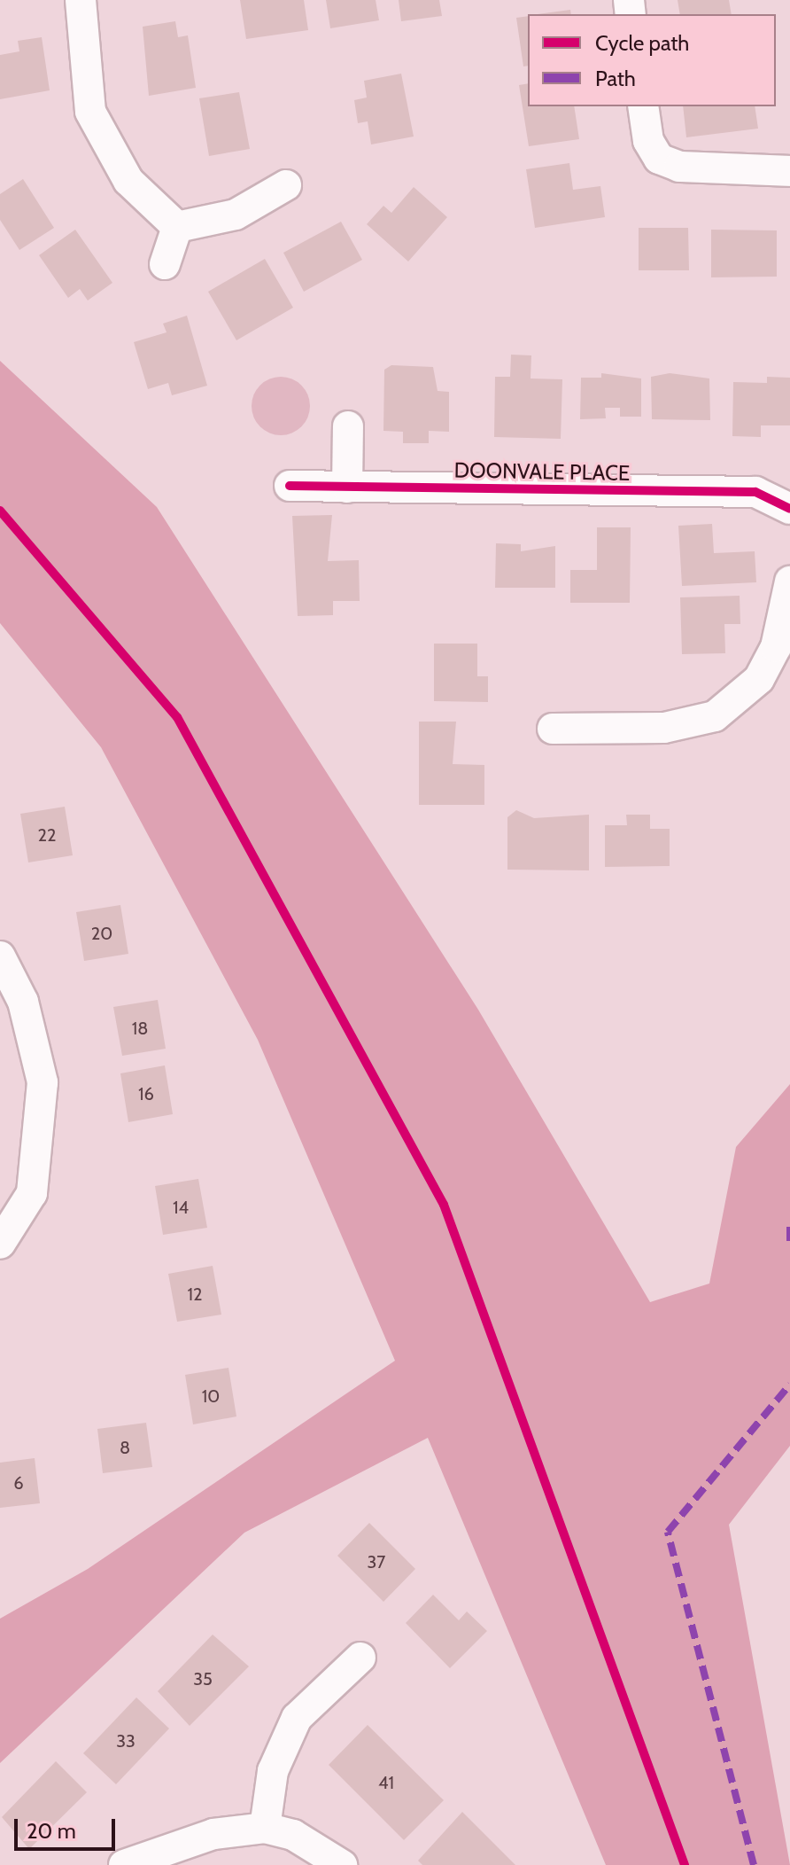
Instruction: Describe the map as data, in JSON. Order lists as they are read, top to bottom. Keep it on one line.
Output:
{"streets":{"street":["DOONVALE PLACE"]},"house_numbers":["22","20","18","16","14","12","10","8","6","37","35","33","41"],"legend":["Cycle path","Path"],"scale_bar":"20 m"}
